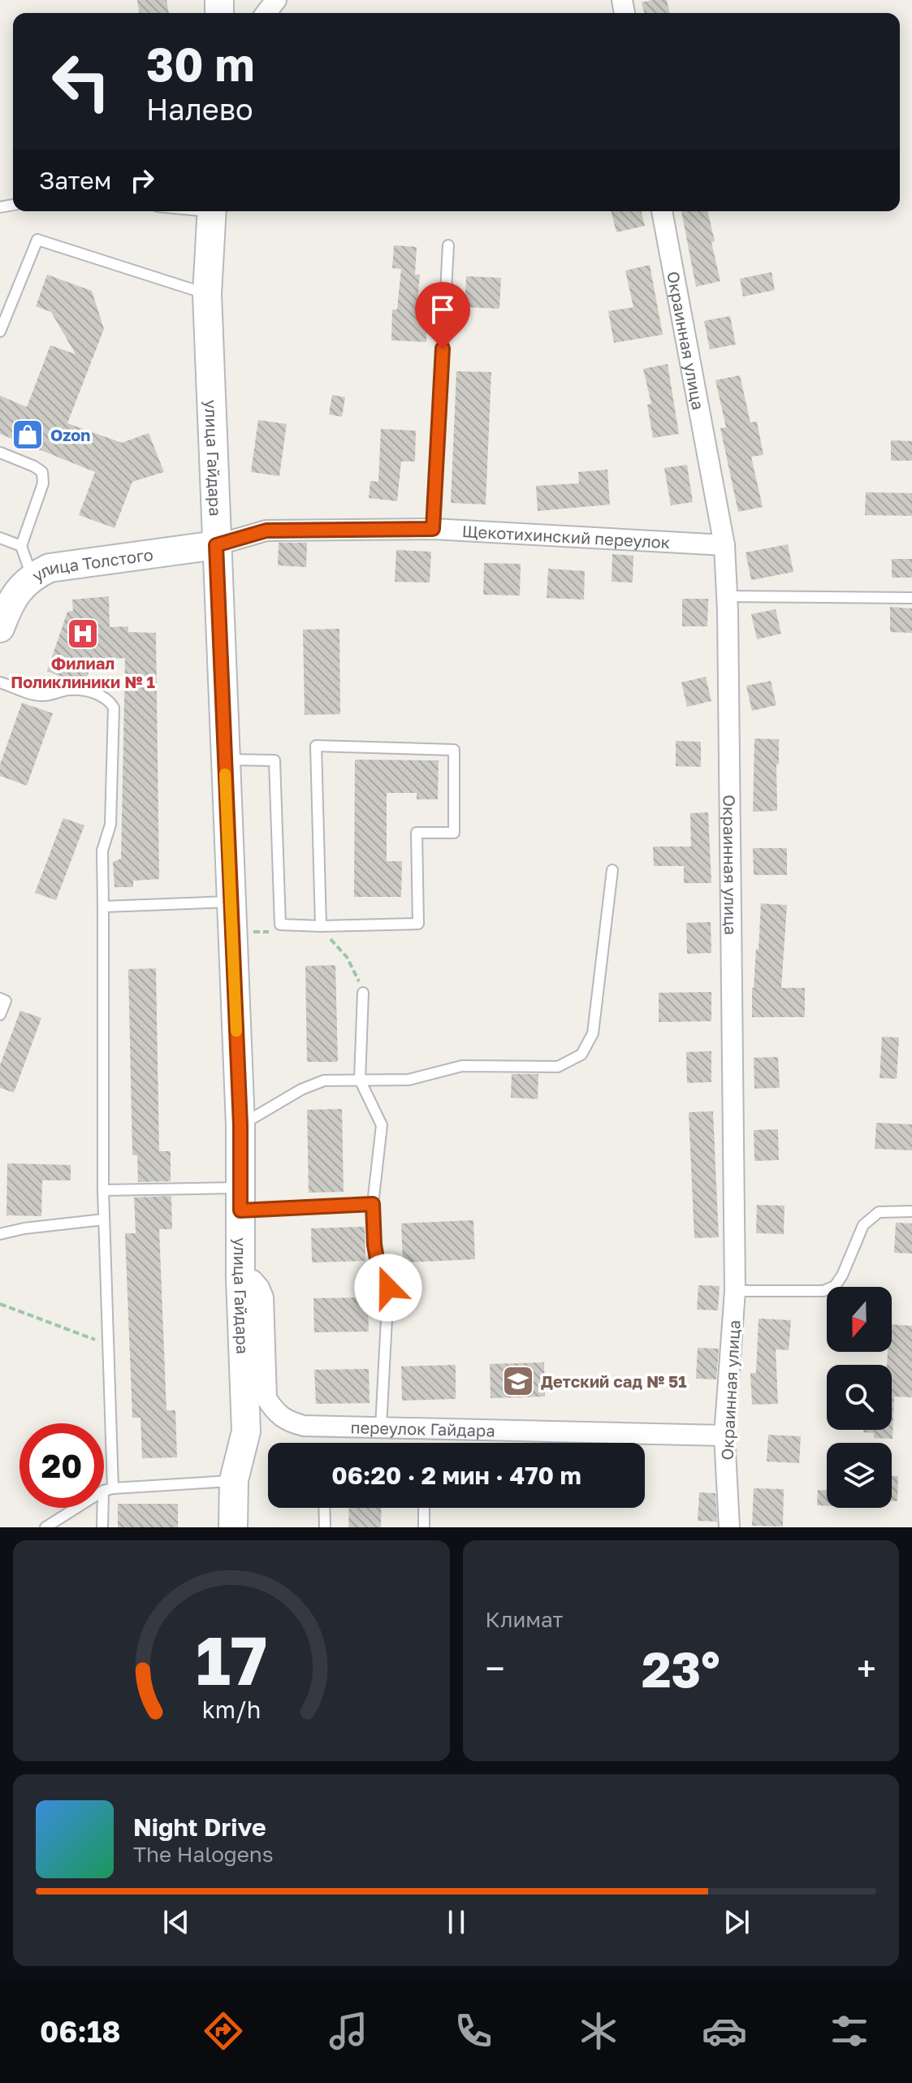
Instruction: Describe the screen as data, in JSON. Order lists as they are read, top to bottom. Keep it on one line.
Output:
{"streets":{"street":["Окраинная улица","улица Гайдара","Щекотихинский переулок","улица Толстого","переулок Гайдара"]},"crossings":[["Окраинная улица","Щекотихинский переулок"],["Окраинная улица","переулок Гайдара"],["улица Гайдара","Щекотихинский переулок"],["улица Гайдара","улица Толстого"],["улица Гайдара","переулок Гайдара"],["Щекотихинский переулок","улица Толстого"]],"places":{"shop":["Ozon"],"hospital":["Филиал Поликлиники № 1"],"school or university":["Детский сад № 51"]},"north":"bottom","page":{"turn":["30 m","Налево"],"then":"Затем","limit":"20","trip":"06:20 · 2 мин · 470 m","tile":"Климат","heat":["−","23°","+"],"song":["Night Drive","The Halogens"],"tabs":"06:18","gauge":["17","km/h"]}}
